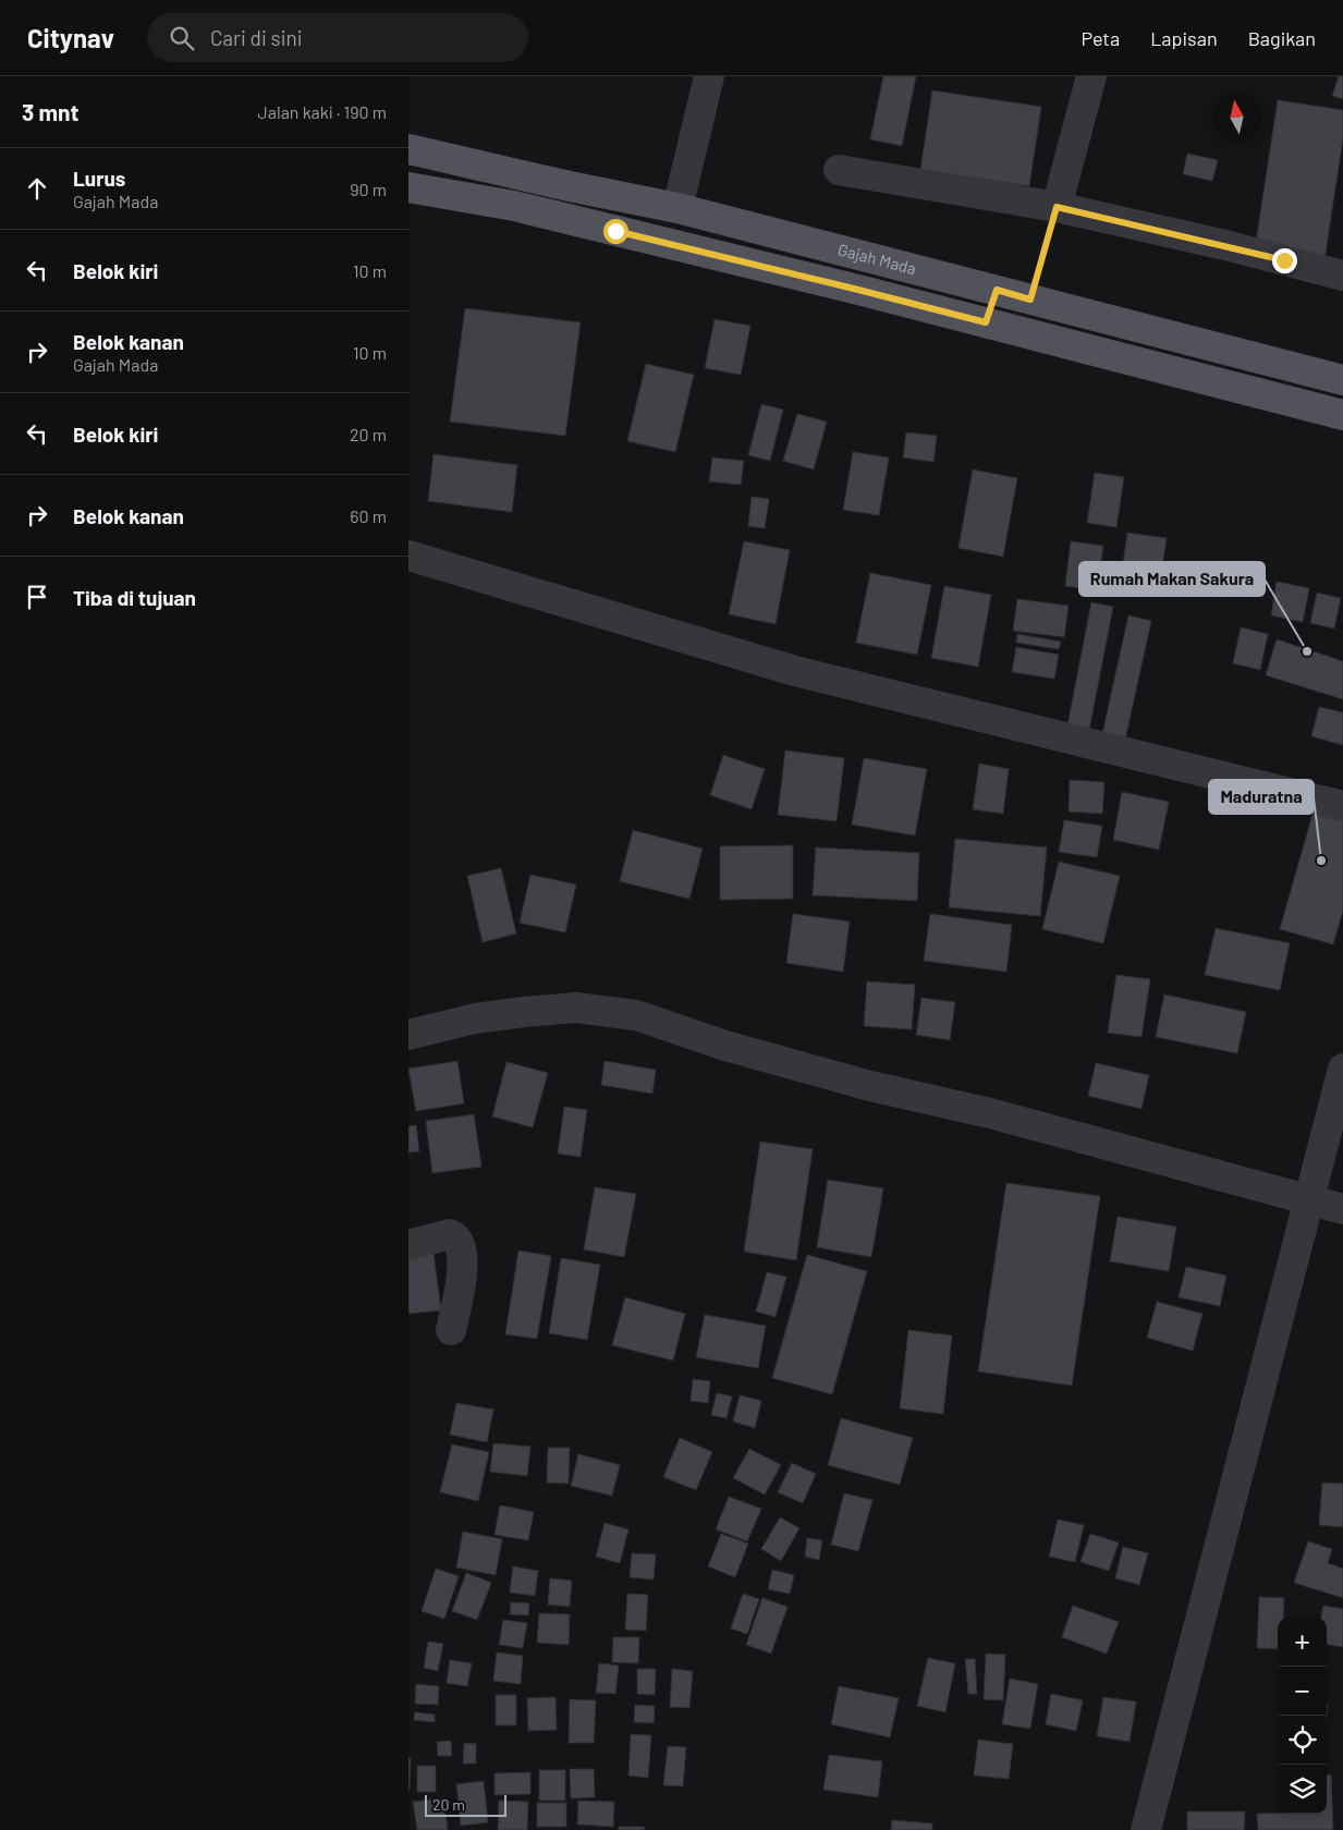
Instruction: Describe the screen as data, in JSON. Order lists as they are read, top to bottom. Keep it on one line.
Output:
{"streets":{"main road":["Gajah Mada"]},"places":["Rumah Makan Sakura","Maduratna"],"scale_bar":"20 m","north":"top","page":{"header":"Citynav","search":"Cari di sini","nav":["Peta","Lapisan","Bagikan"],"heading":["3 mnt","Jalan kaki · 190 m"],"list":[["Lurus","Gajah Mada","90 m"],["Belok kiri","10 m"],["Belok kanan","Gajah Mada","10 m"],["Belok kiri","20 m"],["Belok kanan","60 m"],"Tiba di tujuan"],"map_buttons":["+","−"],"scale":"20 m"}}
